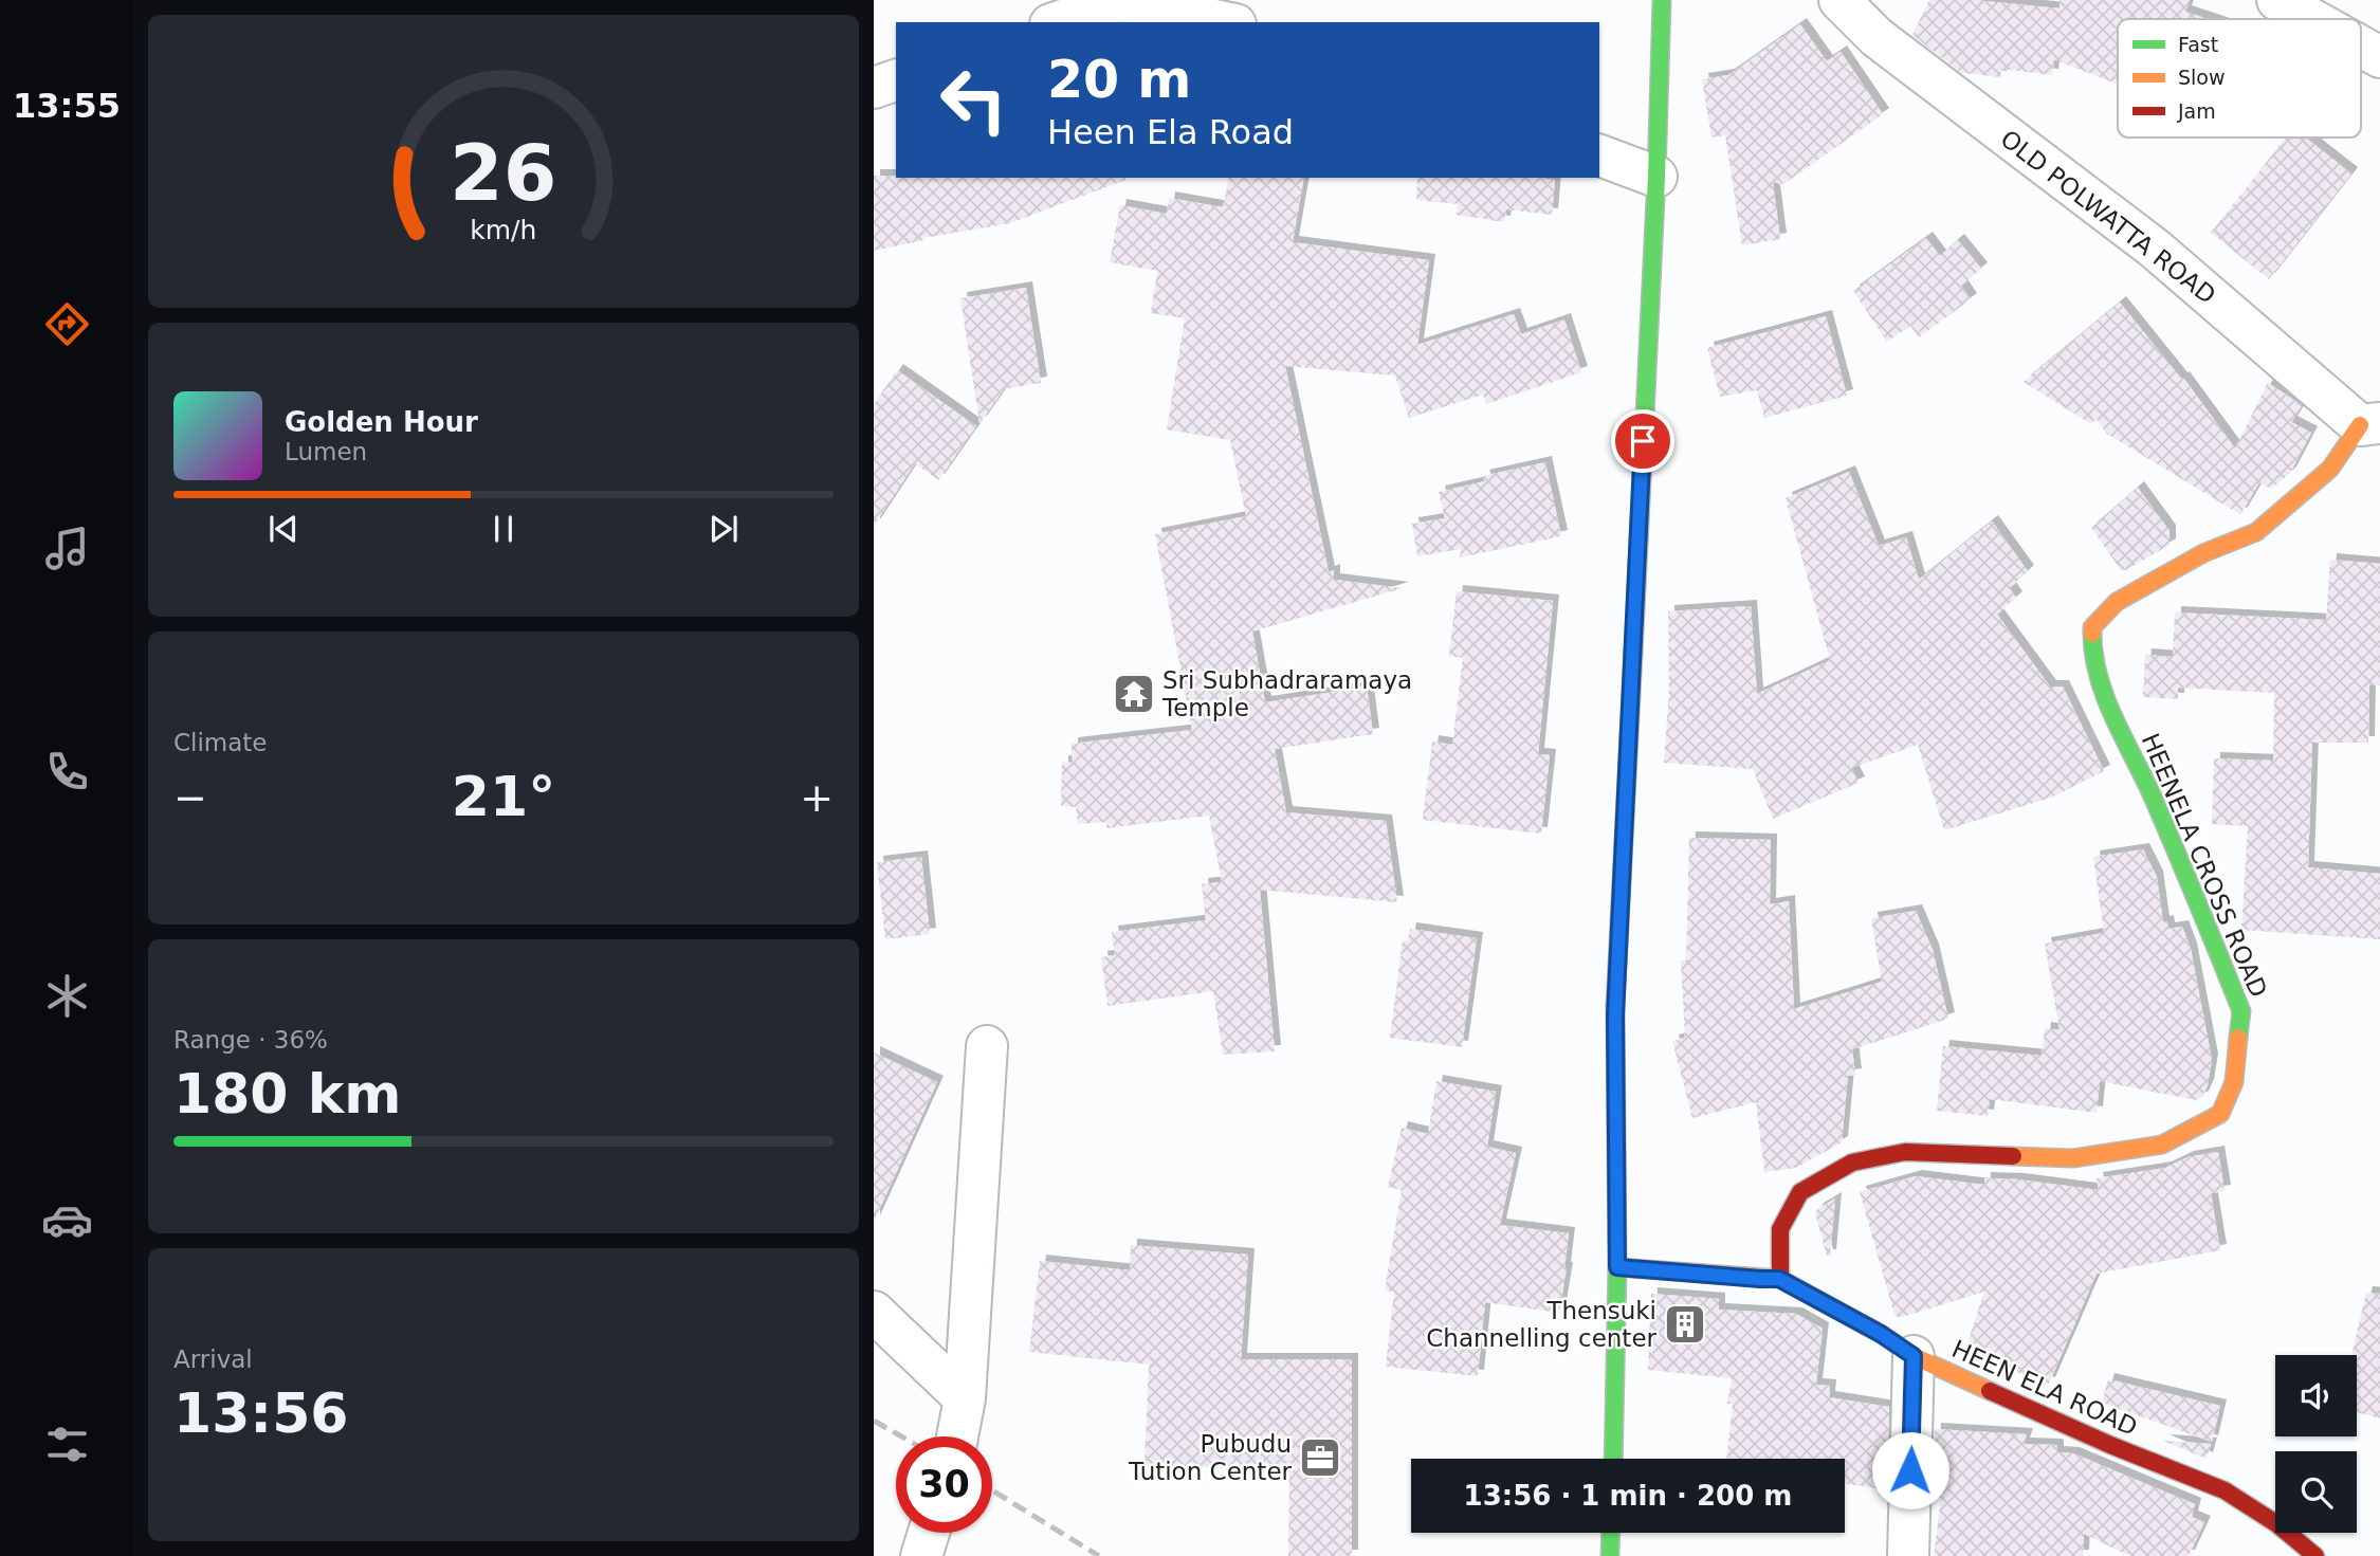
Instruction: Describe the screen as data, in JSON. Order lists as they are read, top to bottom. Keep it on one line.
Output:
{"streets":{"street":["OLD POLWATTA ROAD","HEENELA CROSS ROAD","HEEN ELA ROAD"]},"crossings":[["OLD POLWATTA ROAD","HEENELA CROSS ROAD"],["HEENELA CROSS ROAD","HEEN ELA ROAD"]],"places":{"temple":["Sri Subhadraramaya Temple"],"building":["Thensuki Channelling center"],"office":["Pubudu Tution Center"]},"legend":["Fast","Slow","Jam"],"page":{"tabs":"13:55","turn":["20 m","Heen Ela Road"],"song":["Golden Hour","Lumen"],"tile":["Climate",["Range · 36%","180 km"],["Arrival","13:56"]],"heat":["−","21°","+"],"limit":"30","trip":"13:56 · 1 min · 200 m","gauge":["26","km/h"]}}
